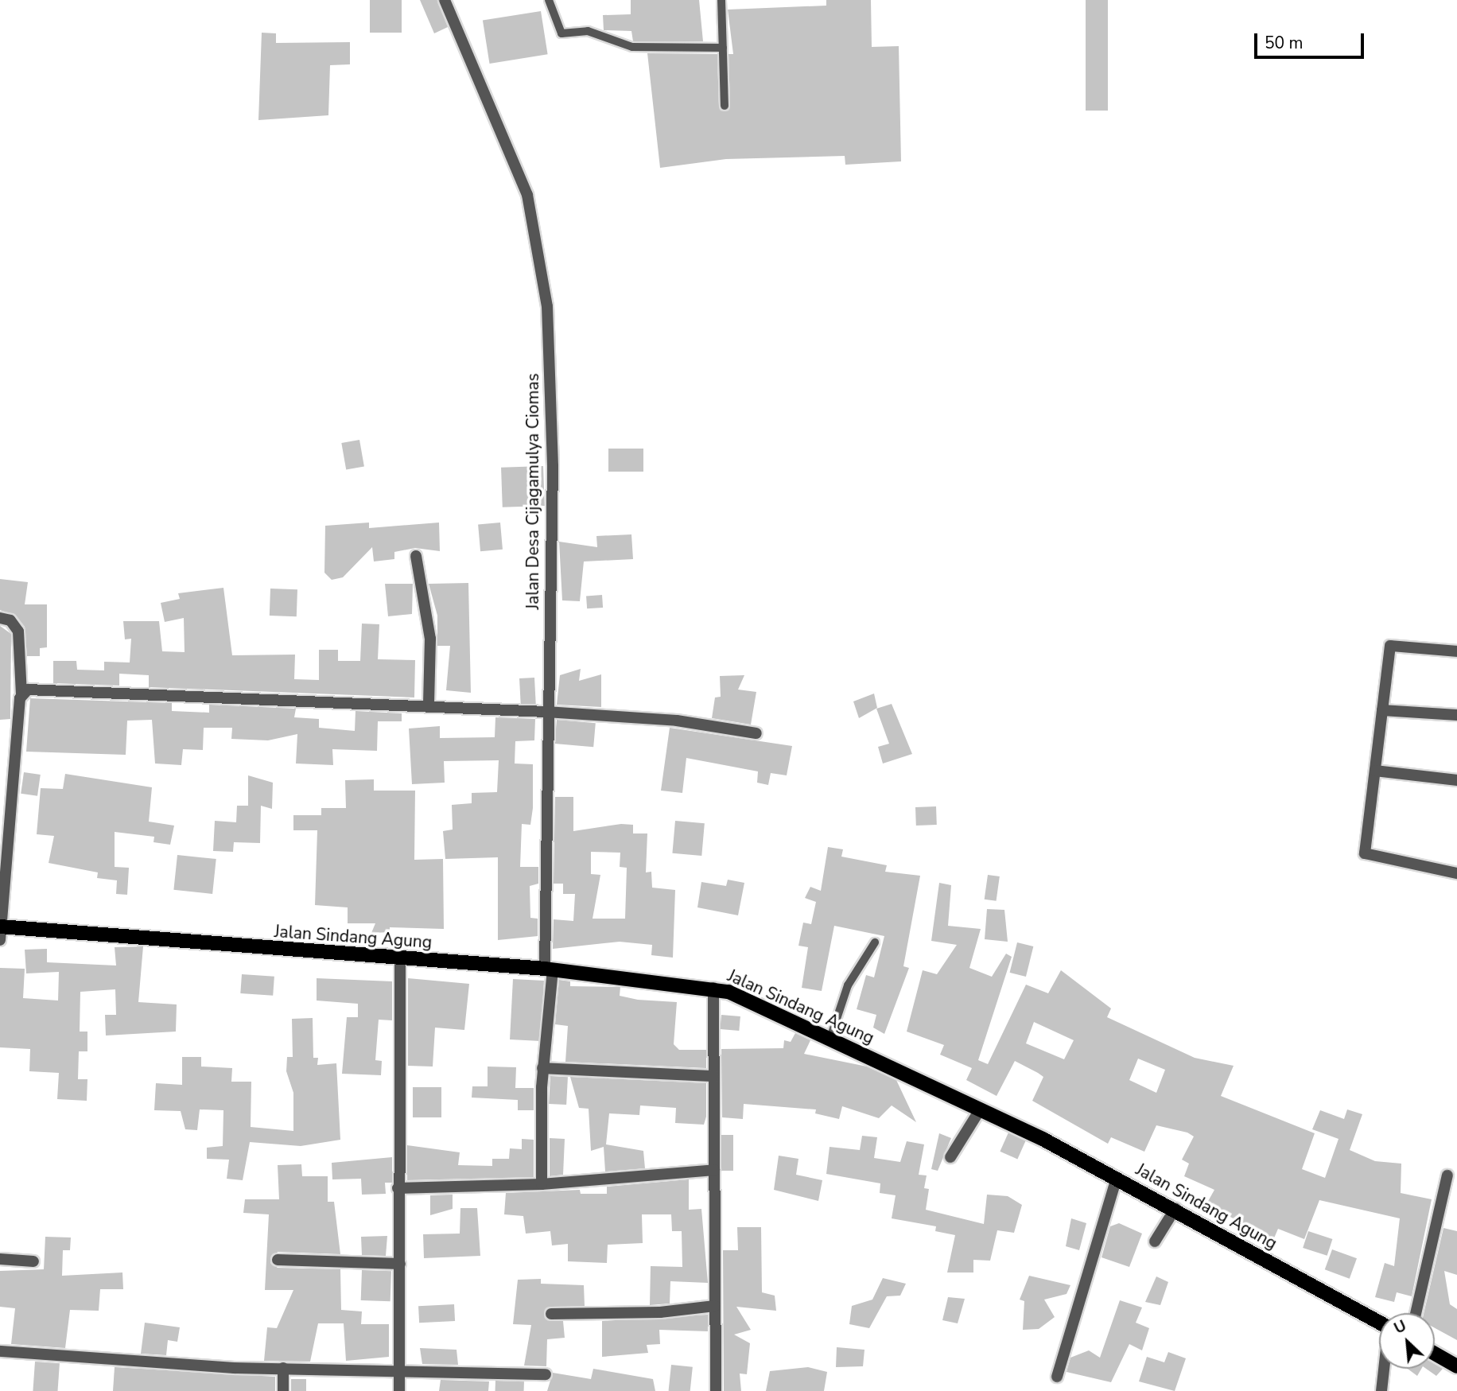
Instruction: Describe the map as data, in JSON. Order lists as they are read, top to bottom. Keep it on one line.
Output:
{"streets":{"main road":["Jalan Sindang Agung"],"street":["Jalan Desa Cijagamulya Ciomas"]},"crossings":[["Jalan Desa Cijagamulya Ciomas","Jalan Sindang Agung"]],"scale_bar":"50 m","north":"top left"}
